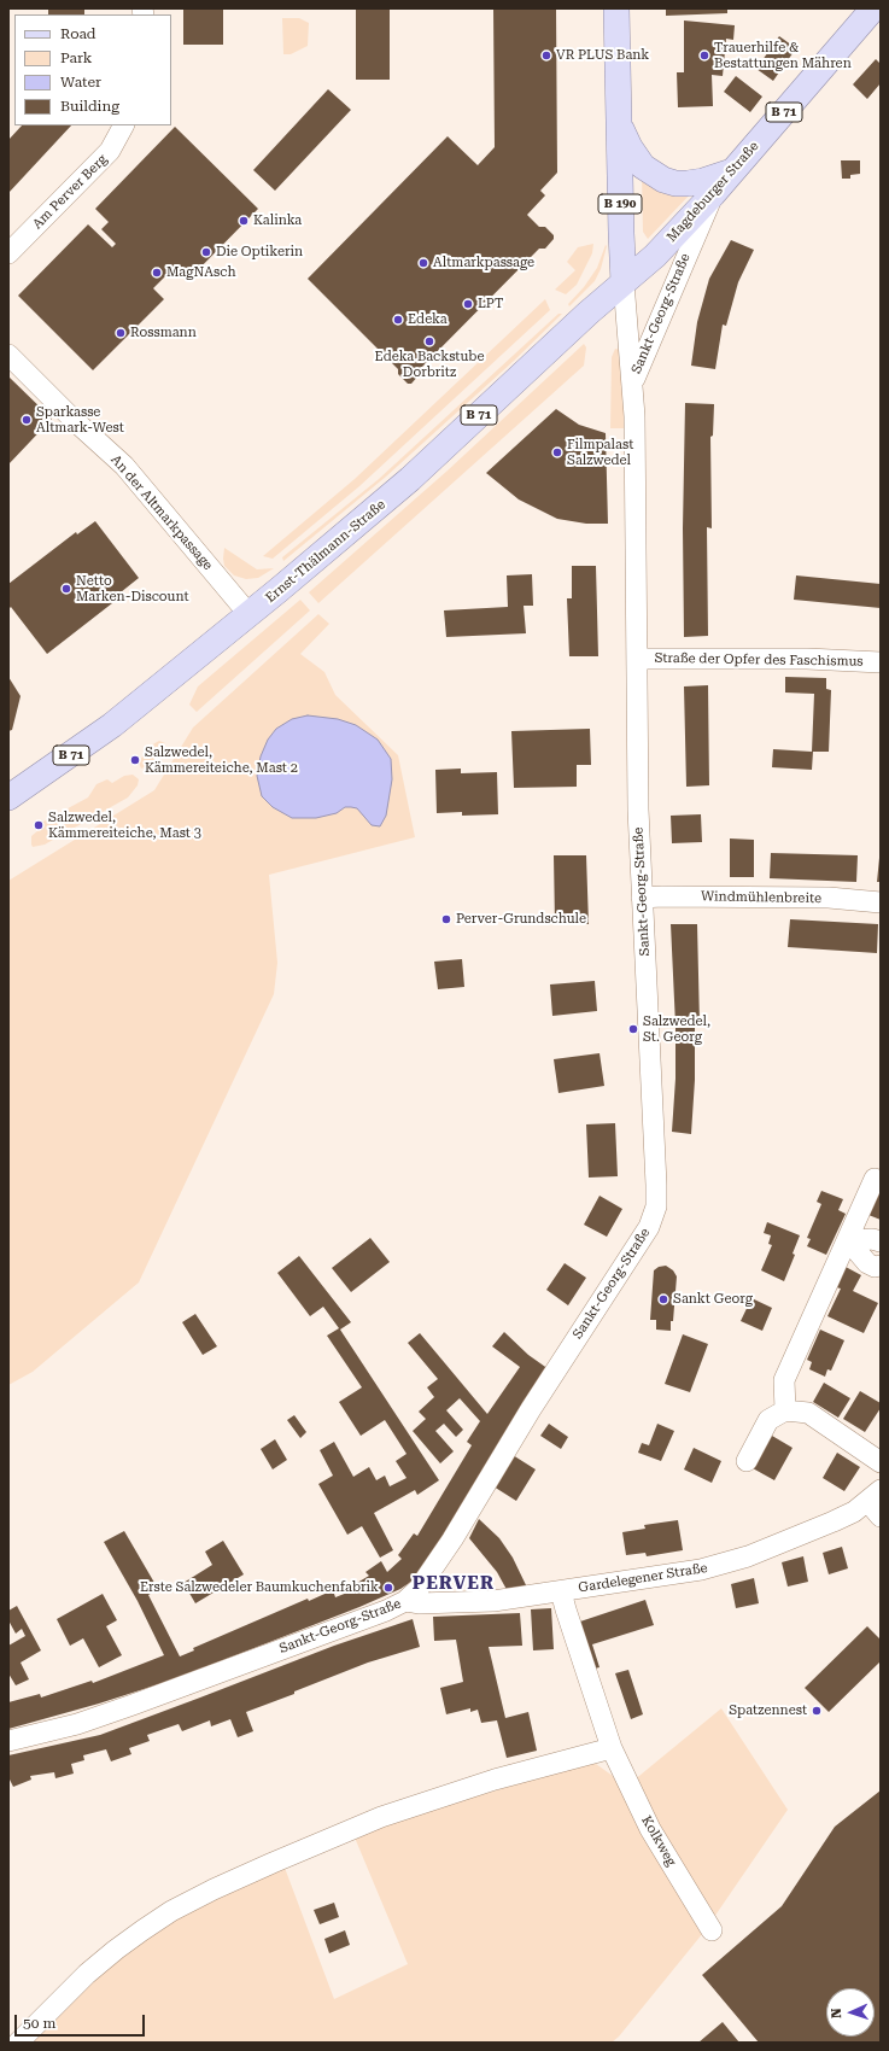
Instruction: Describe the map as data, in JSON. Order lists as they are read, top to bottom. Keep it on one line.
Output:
{"streets":{"main road":["B 71","Magdeburger Straße","B 190","Ernst-Thälmann-Straße"],"street":["Am Perver Berg","Sankt-Georg-Straße","An der Altmarkpassage","Straße der Opfer des Faschismus","Windmühlenbreite","Gardelegener Straße","Kolkweg"]},"crossings":[["Magdeburger Straße","B 190"],["Magdeburger Straße","Sankt-Georg-Straße"],["Magdeburger Straße","Ernst-Thälmann-Straße"],["B 190","Sankt-Georg-Straße"],["B 190","Ernst-Thälmann-Straße"],["Sankt-Georg-Straße","Ernst-Thälmann-Straße"],["Sankt-Georg-Straße","Straße der Opfer des Faschismus"],["Sankt-Georg-Straße","Windmühlenbreite"],["Sankt-Georg-Straße","Gardelegener Straße"],["An der Altmarkpassage","Ernst-Thälmann-Straße"]],"districts":["PERVER"],"places":["VR PLUS Bank","Trauerhilfe & Bestattungen Mähren","Kalinka","Die Optikerin","Altmarkpassage","MagNAsch","LPT","Edeka","Rossmann","Edeka Backstube Dorbritz","Sparkasse Altmark-West","Filmpalast Salzwedel","Netto Marken-Discount","Salzwedel, Kämmereiteiche, Mast 2","Salzwedel, Kämmereiteiche, Mast 3","Perver-Grundschule","Salzwedel, St. Georg","Sankt Georg","Erste Salzwedeler Baumkuchenfabrik","Spatzennest"],"legend":["Road","Park","Water","Building"],"scale_bar":"50 m","north":"left"}
